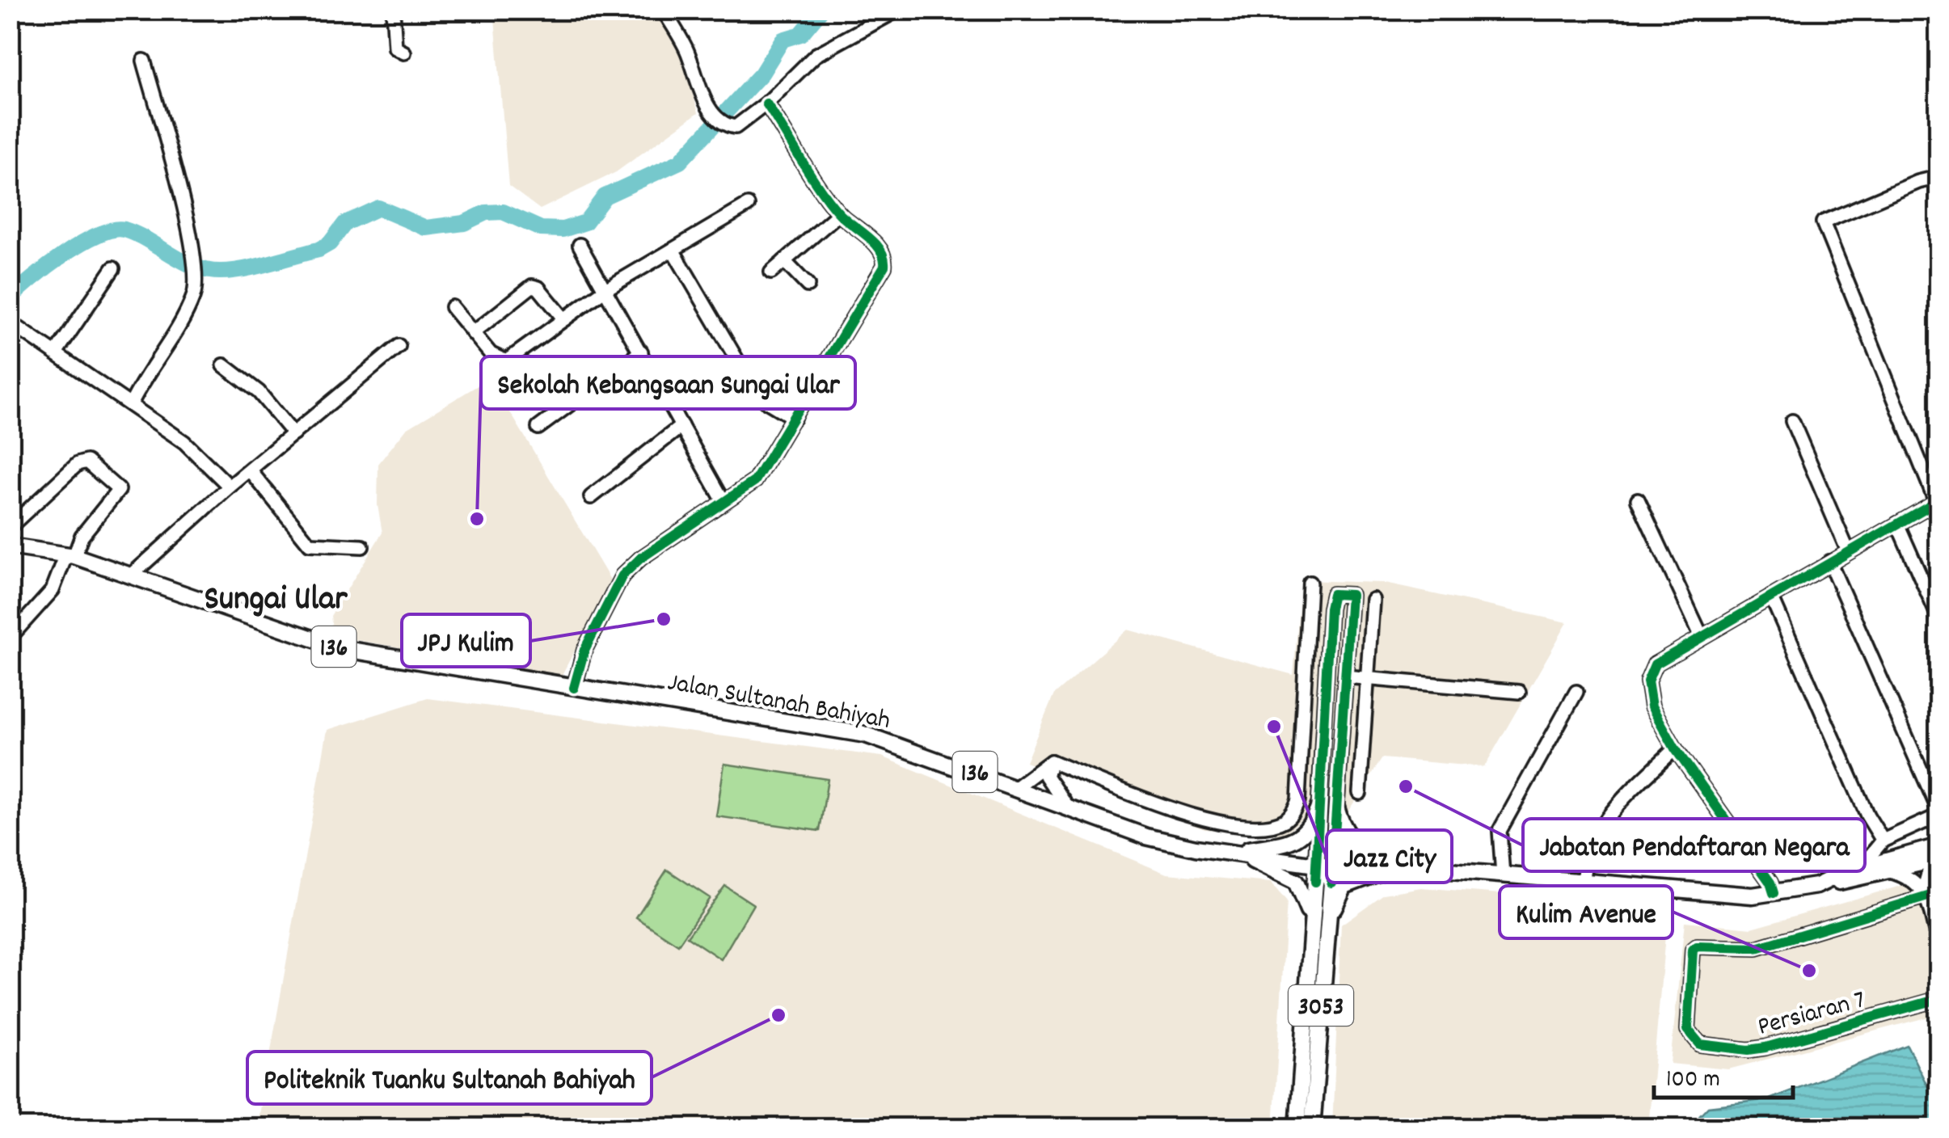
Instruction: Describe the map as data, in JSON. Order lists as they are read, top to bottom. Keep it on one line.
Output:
{"streets":{"main road":["136","Jalan Sultanah Bahiyah","3053"],"street":["Persiaran 7"]},"crossings":[["Jalan Sultanah Bahiyah","3053"]],"districts":["Sungai Ular"],"places":["Sekolah Kebangsaan Sungai Ular","JPJ Kulim","Jazz City","Jabatan Pendaftaran Negara","Kulim Avenue","Politeknik Tuanku Sultanah Bahiyah"],"scale_bar":"100 m"}
